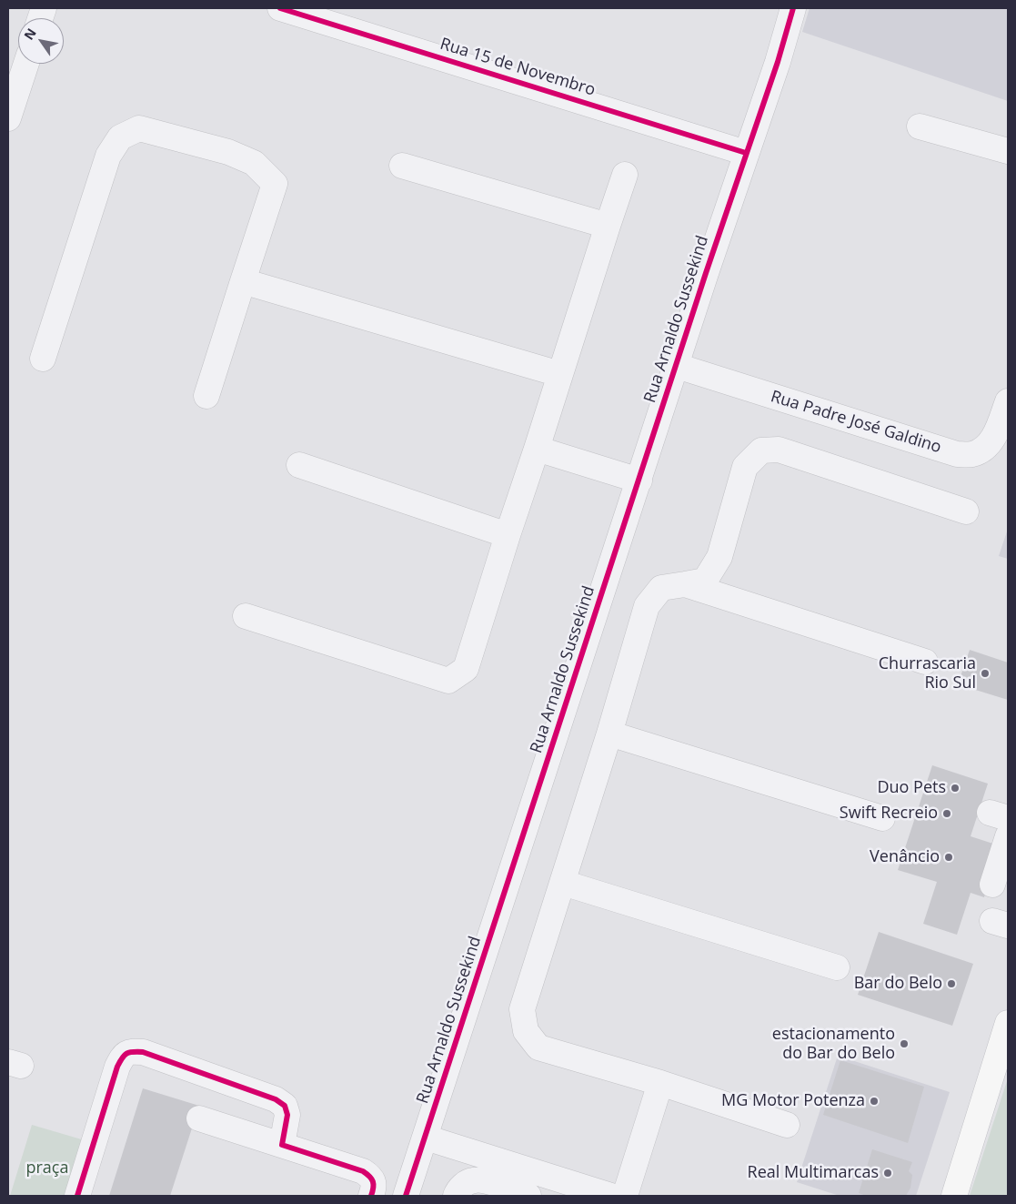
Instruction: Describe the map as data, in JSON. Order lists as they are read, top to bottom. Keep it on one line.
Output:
{"streets":{"street":["Rua 15 de Novembro","Rua Arnaldo Sussekind","Rua Padre José Galdino"]},"crossings":[["Rua 15 de Novembro","Rua Arnaldo Sussekind"],["Rua Arnaldo Sussekind","Rua Padre José Galdino"]],"parks":["praça"],"places":["Churrascaria Rio Sul","Duo Pets","Swift Recreio","Venâncio","Bar do Belo","estacionamento do Bar do Belo","MG Motor Potenza","Real Multimarcas"],"north":"top left"}
